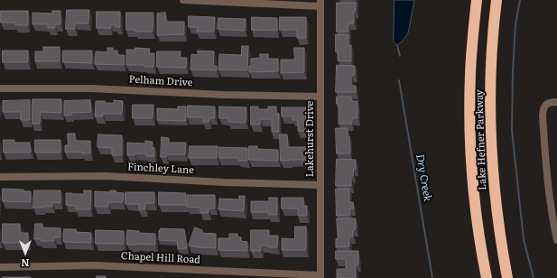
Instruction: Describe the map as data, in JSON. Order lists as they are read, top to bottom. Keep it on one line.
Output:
{"streets":{"highway":["Lake Hefner Parkway"],"street":["Pelham Drive","Lakehurst Drive","Finchley Lane","Chapel Hill Road"]},"crossings":[["Pelham Drive","Lakehurst Drive"],["Lakehurst Drive","Finchley Lane"],["Lakehurst Drive","Chapel Hill Road"]],"water":["Dry Creek"],"north":"bottom"}
